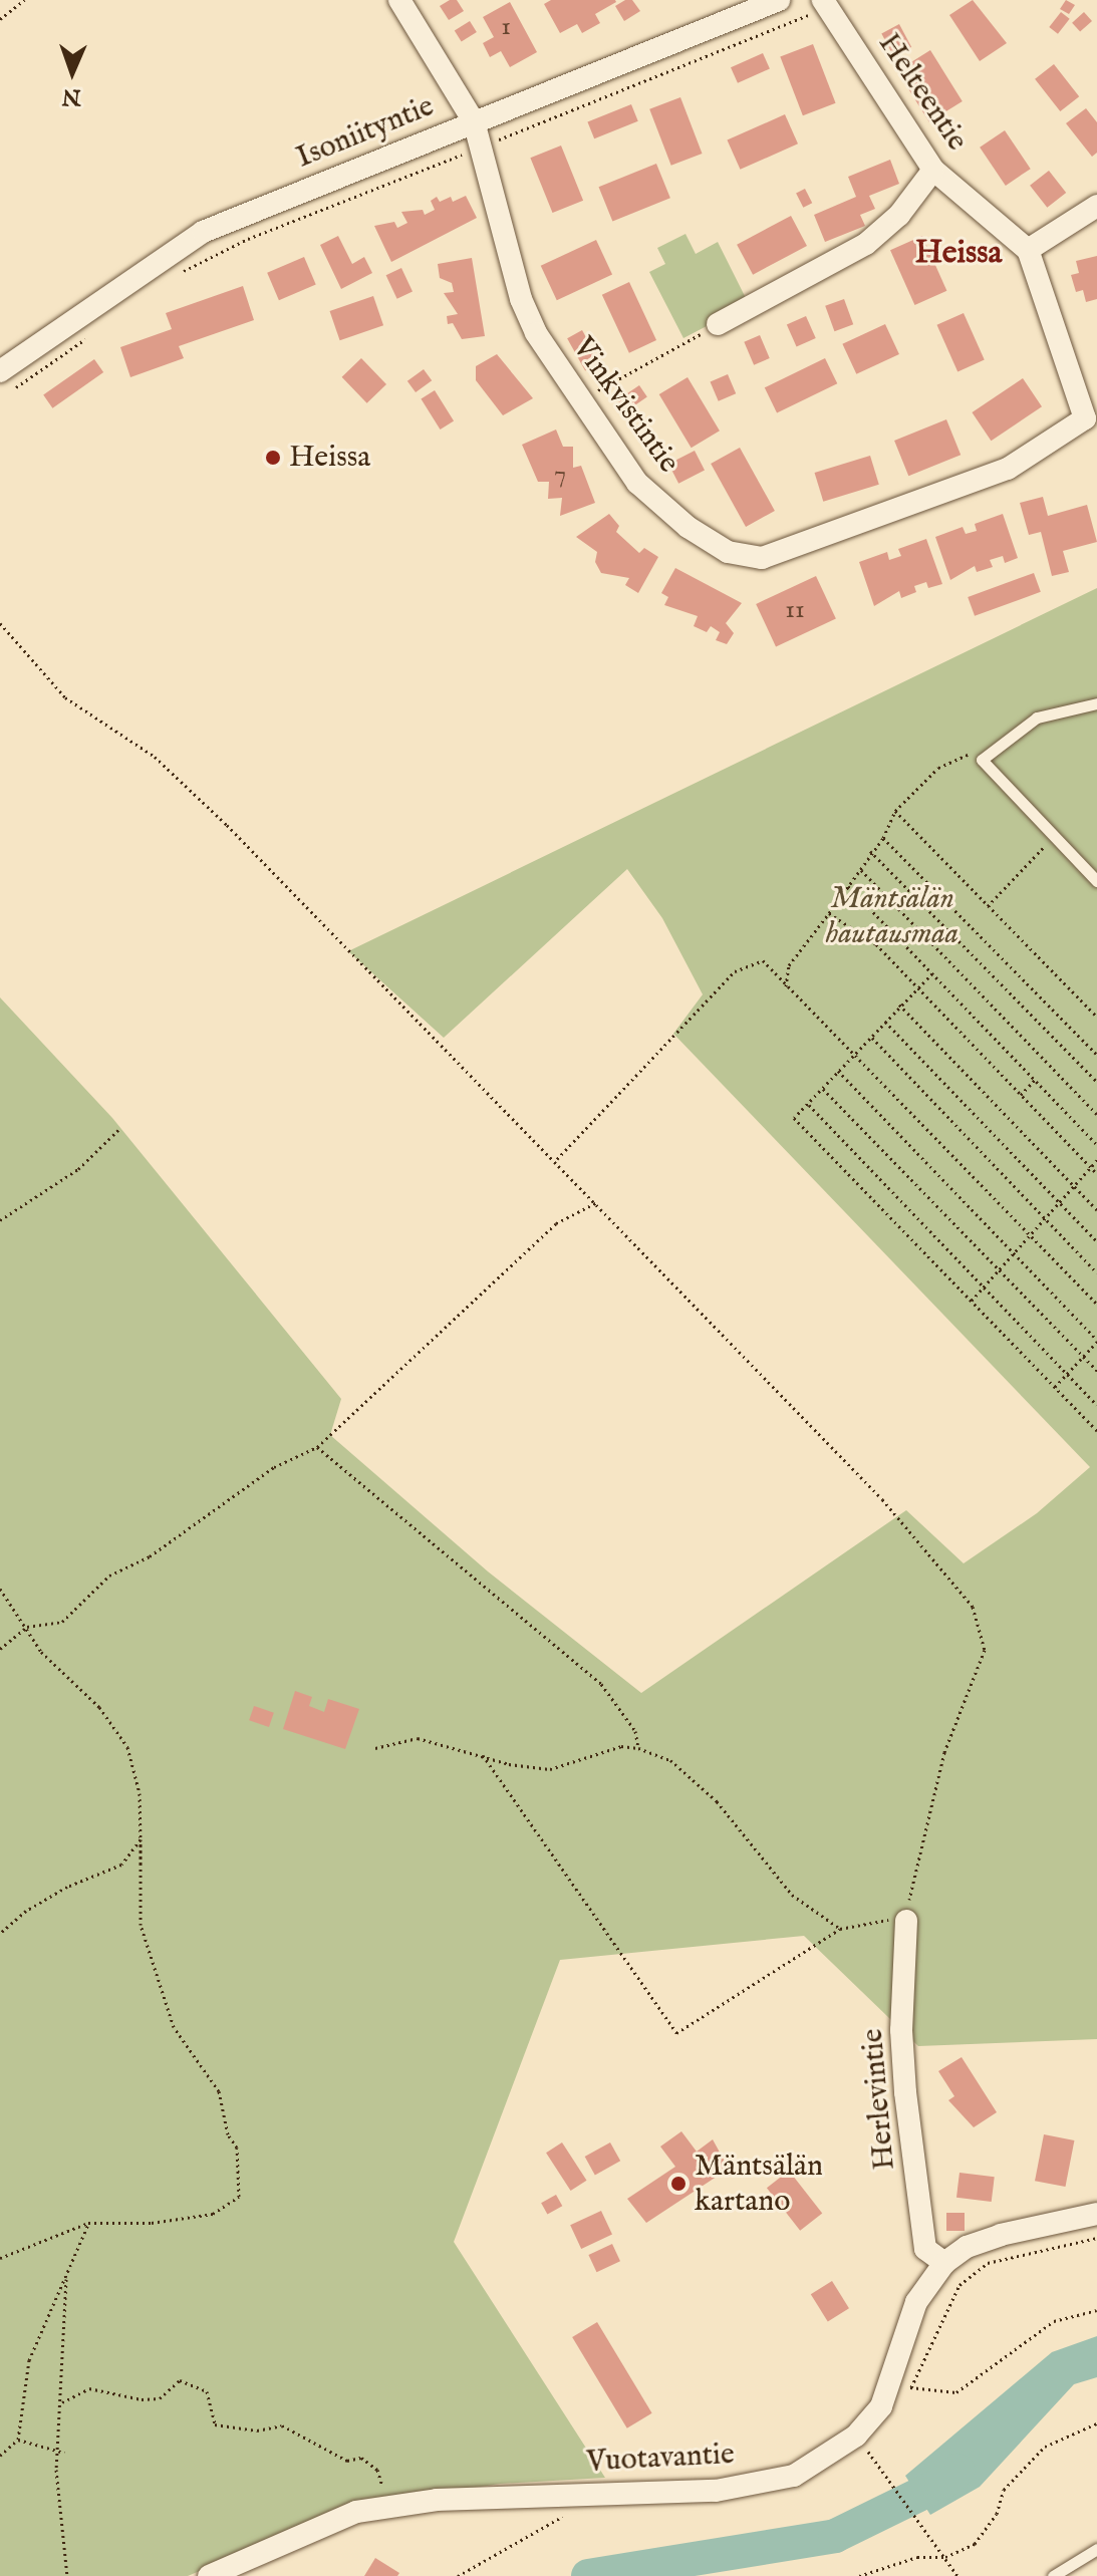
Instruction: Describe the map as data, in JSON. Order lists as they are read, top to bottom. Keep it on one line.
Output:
{"streets":{"street":["Helteentie","Isoniityntie","Vinkvistintie","Herlevintie","Vuotavantie"]},"crossings":[["Helteentie","Vinkvistintie"],["Isoniityntie","Vinkvistintie"],["Herlevintie","Vuotavantie"]],"districts":["Heissa"],"parks":["Mäntsälän hautausmaa"],"places":["Heissa","Mäntsälän kartano"],"house_numbers":["1","7","11"],"north":"bottom"}
